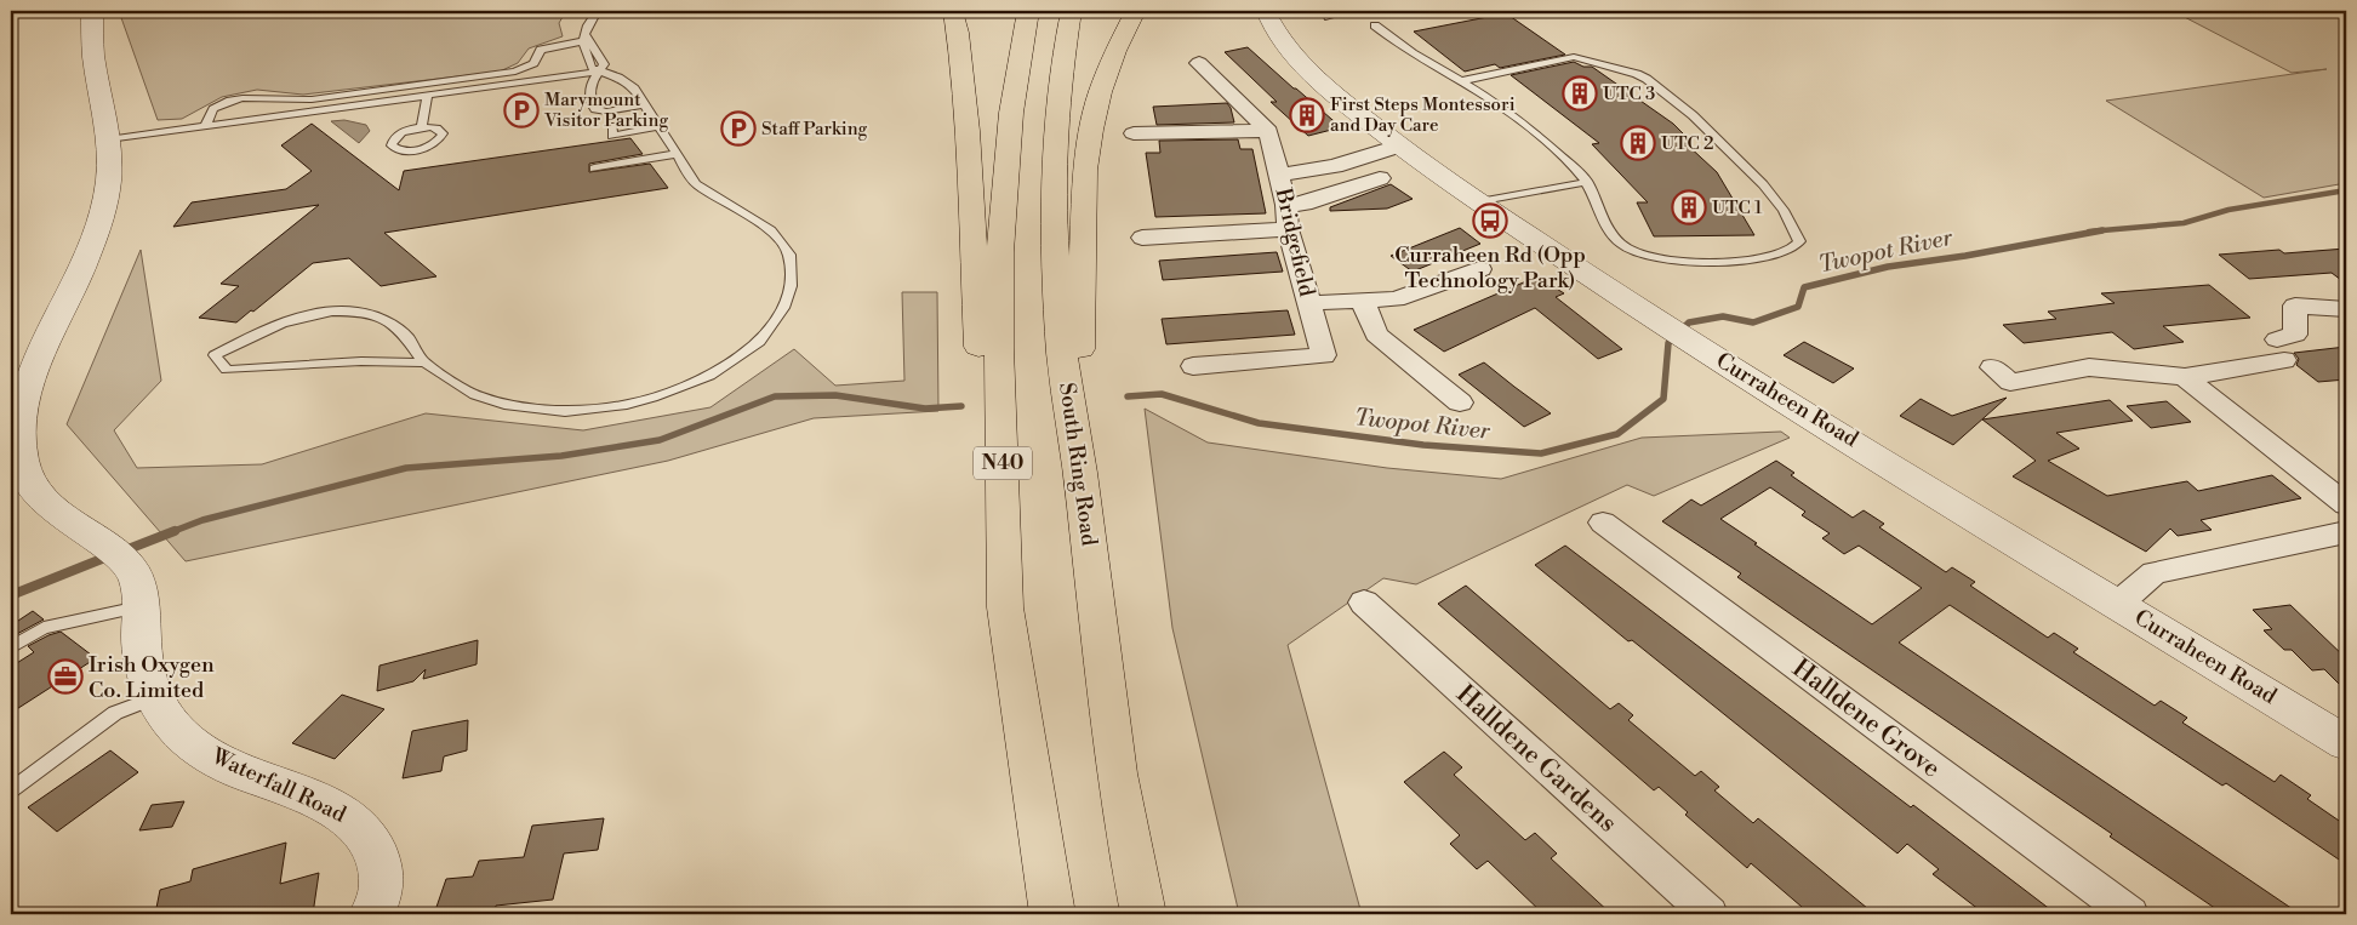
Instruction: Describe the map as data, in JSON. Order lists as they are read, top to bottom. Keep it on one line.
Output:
{"streets":{"highway":["N40","South Ring Road"],"street":["Bridgefield","Curraheen Road","Halldene Grove","Halldene Gardens","Waterfall Road"]},"water":["Twopot River"],"places":{"building":["UTC 3","First Steps Montessori and Day Care","UTC 2","UTC 1"],"parking":["Marymount Visitor Parking","Staff Parking"],"bus stop":["Curraheen Rd (Opp Technology Park)"],"office":["Irish Oxygen Co. Limited"]}}
